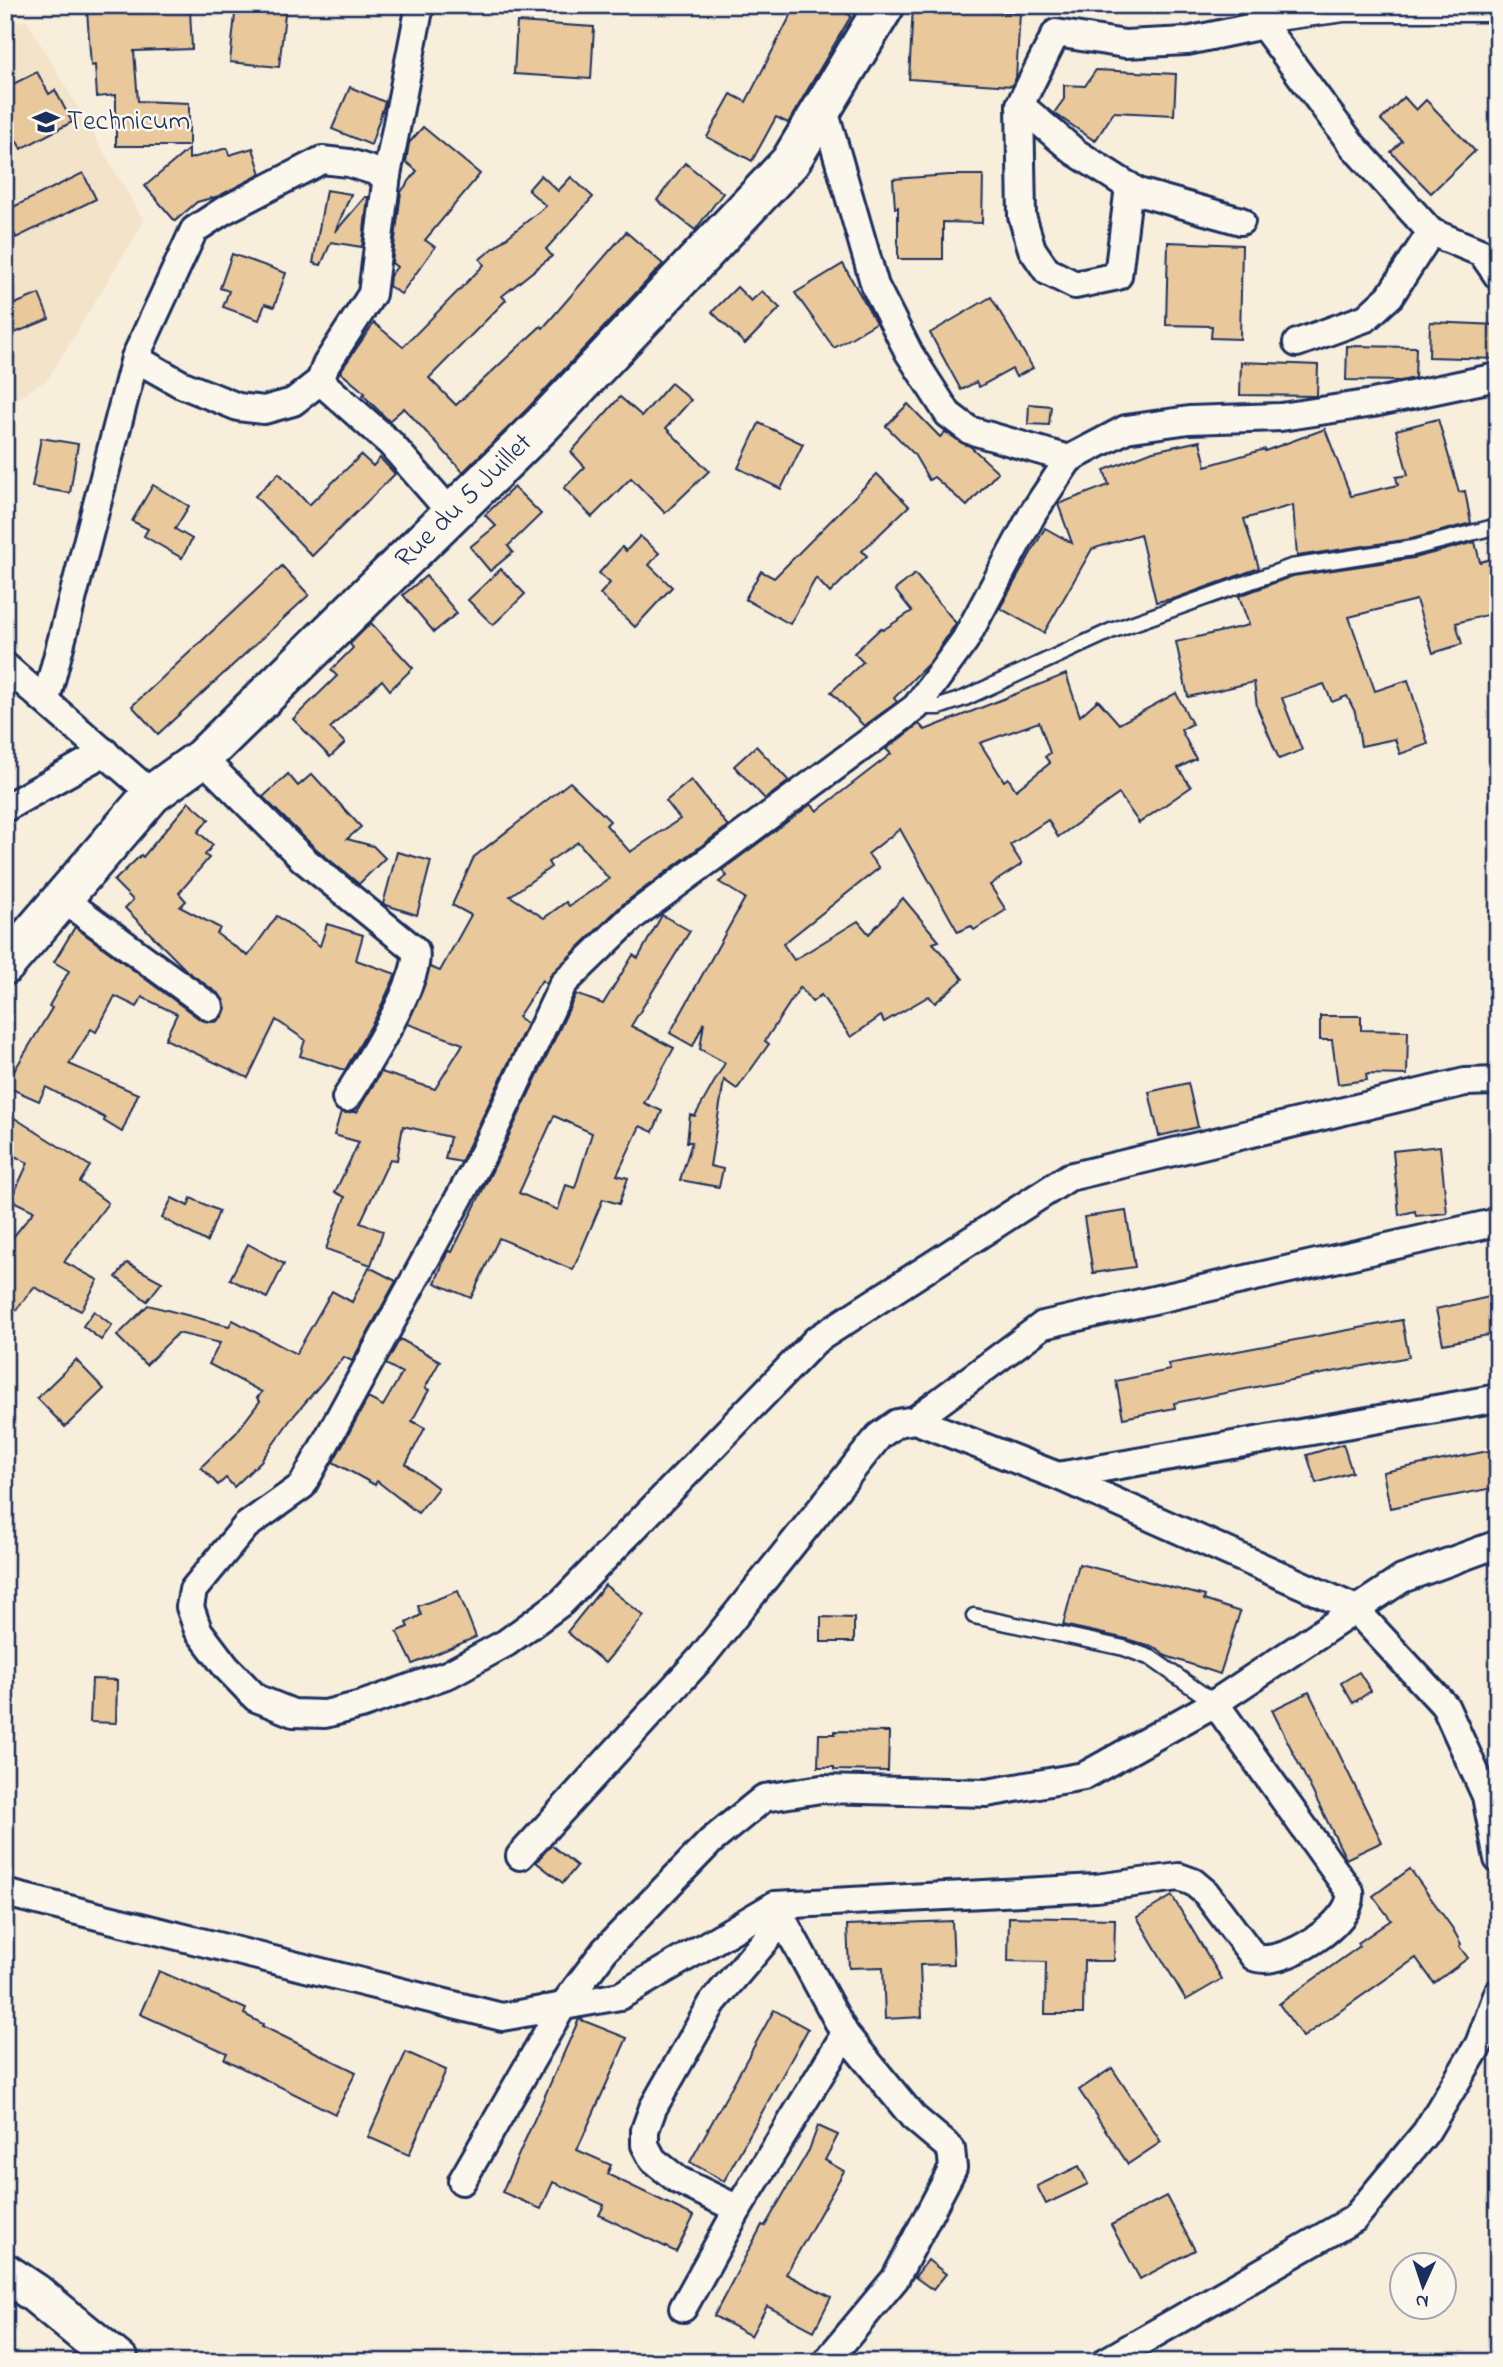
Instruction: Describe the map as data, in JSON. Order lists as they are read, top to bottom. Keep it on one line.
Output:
{"streets":{"street":["Rue du 5 Juillet"]},"places":{"school or university":["Technicum"]},"north":"bottom"}
